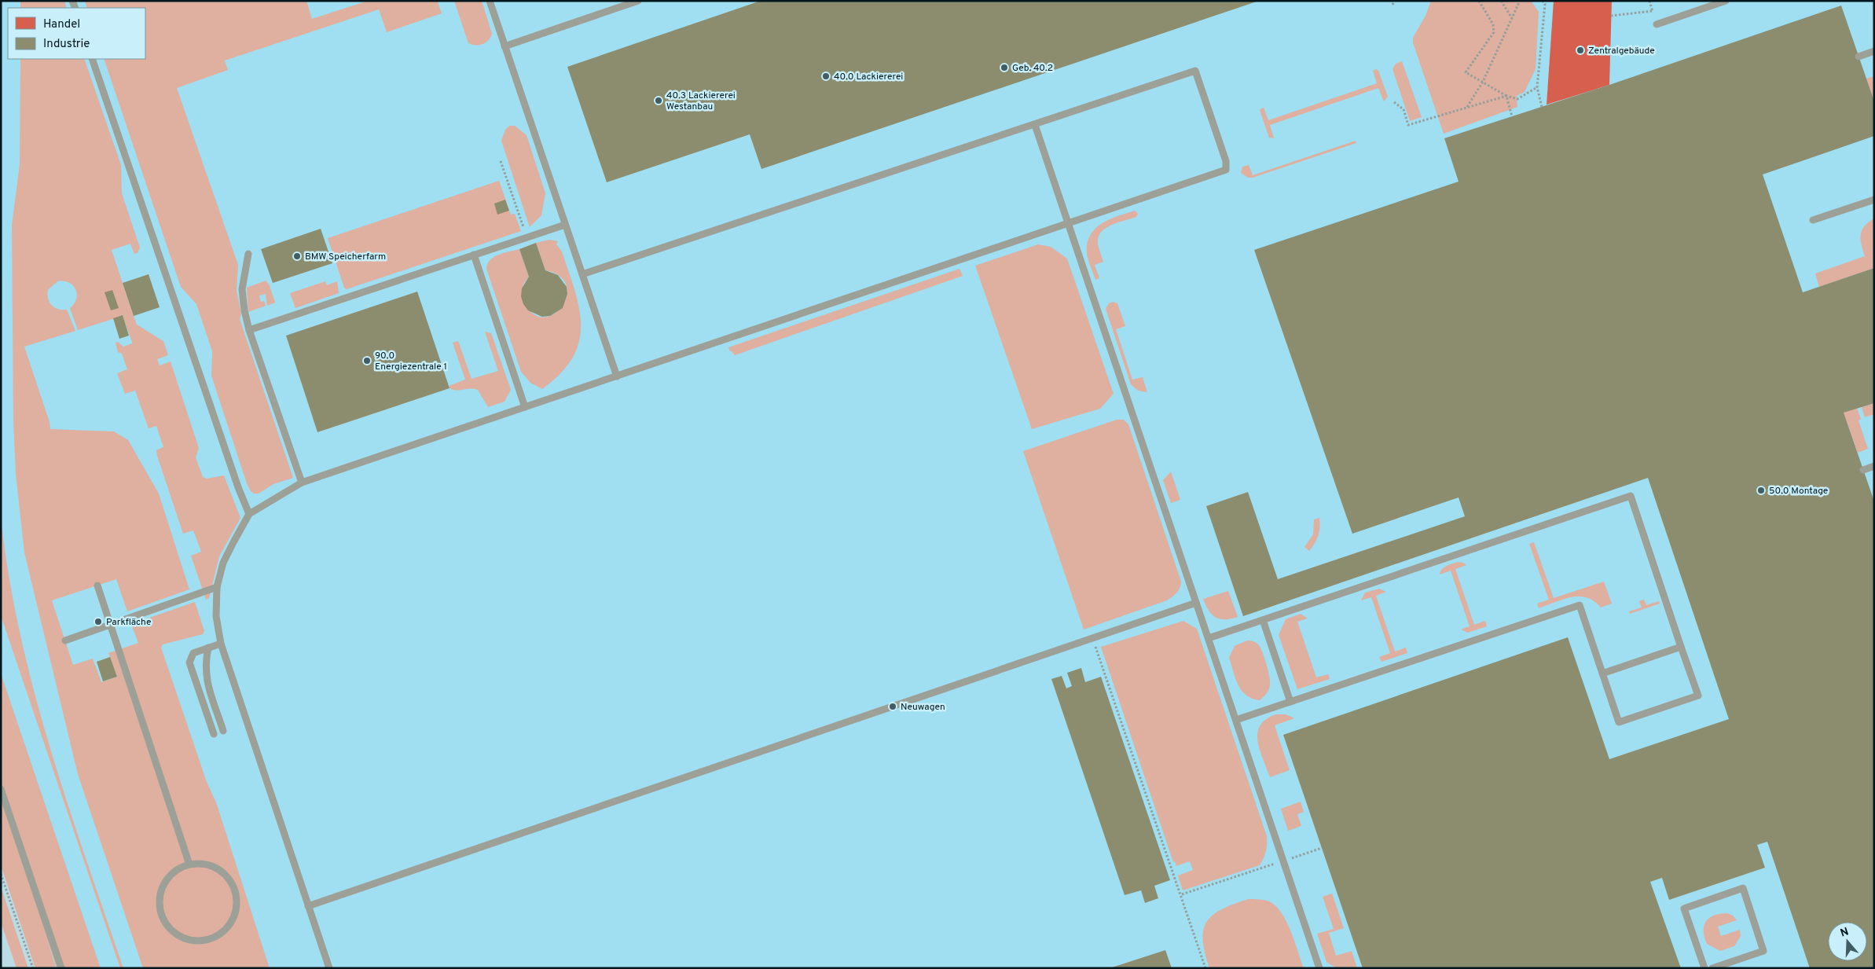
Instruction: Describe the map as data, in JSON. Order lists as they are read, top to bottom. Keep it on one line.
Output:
{"places":["Zentralgebäude","Geb. 40.2","40.0 Lackiererei","40.3 Lackiererei Westanbau","BMW Speicherfarm","90.0 Energiezentrale 1","50.0 Montage","Parkfläche","Neuwagen"],"legend":["Handel","Industrie"],"north":"top"}
